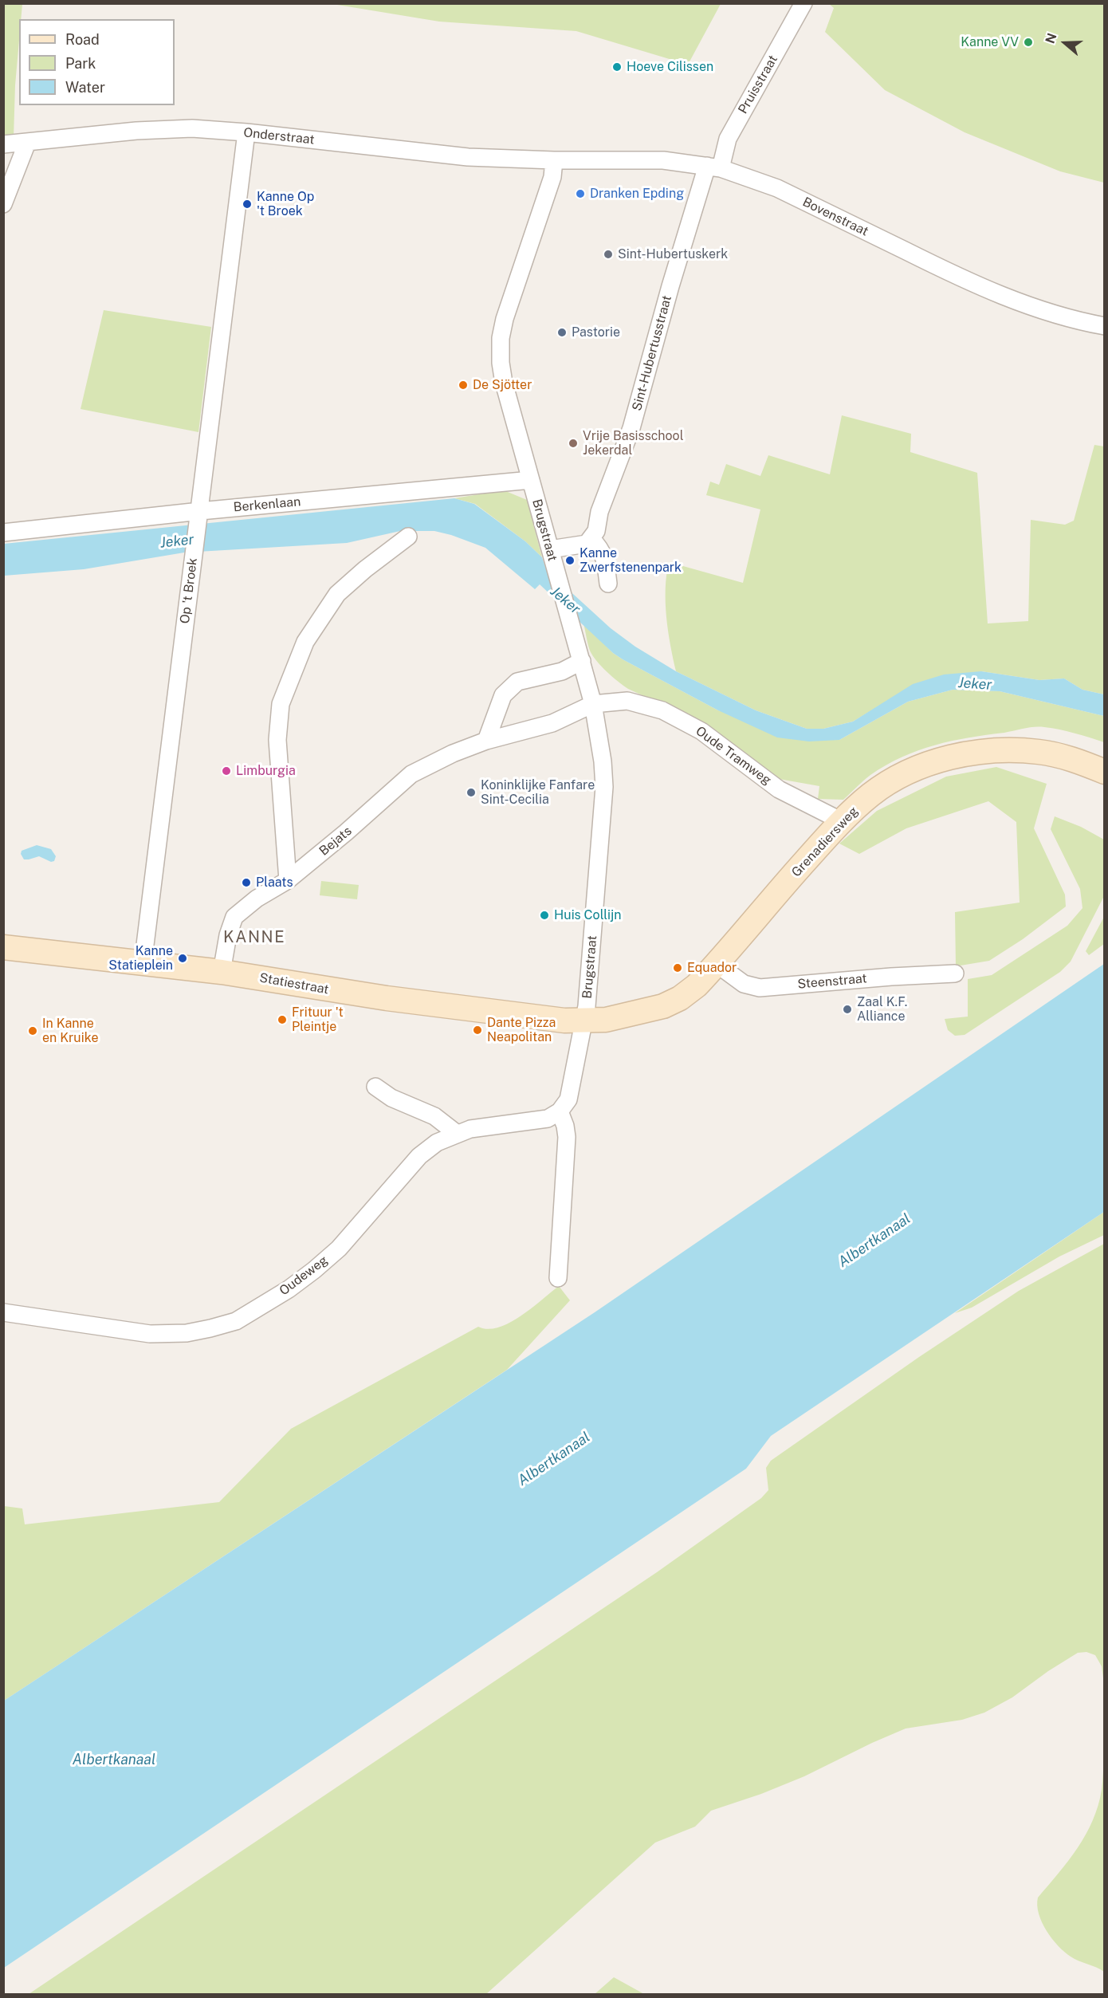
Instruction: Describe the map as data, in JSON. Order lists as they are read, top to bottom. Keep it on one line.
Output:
{"streets":{"main road":["Grenadiersweg","Statiestraat"],"street":["Pruisstraat","Onderstraat","Bovenstraat","Sint-Hubertusstraat","Berkenlaan","Brugstraat","Op 't Broek","Oude Tramweg","Bejats","Steenstraat","Oudeweg"]},"crossings":[["Pruisstraat","Bovenstraat"],["Pruisstraat","Sint-Hubertusstraat"],["Onderstraat","Bovenstraat"],["Onderstraat","Brugstraat"],["Onderstraat","Op 't Broek"],["Bovenstraat","Sint-Hubertusstraat"],["Bovenstraat","Brugstraat"],["Berkenlaan","Brugstraat"],["Berkenlaan","Op 't Broek"],["Brugstraat","Oude Tramweg"],["Brugstraat","Bejats"],["Brugstraat","Grenadiersweg"],["Brugstraat","Statiestraat"],["Op 't Broek","Statiestraat"],["Oude Tramweg","Bejats"],["Oude Tramweg","Grenadiersweg"],["Bejats","Statiestraat"],["Grenadiersweg","Steenstraat"],["Grenadiersweg","Statiestraat"]],"districts":["KANNE"],"water":["Jeker","Albertkanaal"],"places":["Kanne VV","Hoeve Cilissen","Dranken Epding","Kanne Op 't Broek","Sint-Hubertuskerk","Pastorie","De Sjötter","Vrije Basisschool Jekerdal","Kanne Zwerfstenenpark","Limburgia","Koninklijke Fanfare Sint-Cecilia","Plaats","Huis Collijn","Kanne Statieplein","Equador","Zaal K.F. Alliance","Frituur 't Pleintje","Dante Pizza Neapolitan","In Kanne en Kruike"],"legend":["Road","Park","Water"],"north":"left"}
